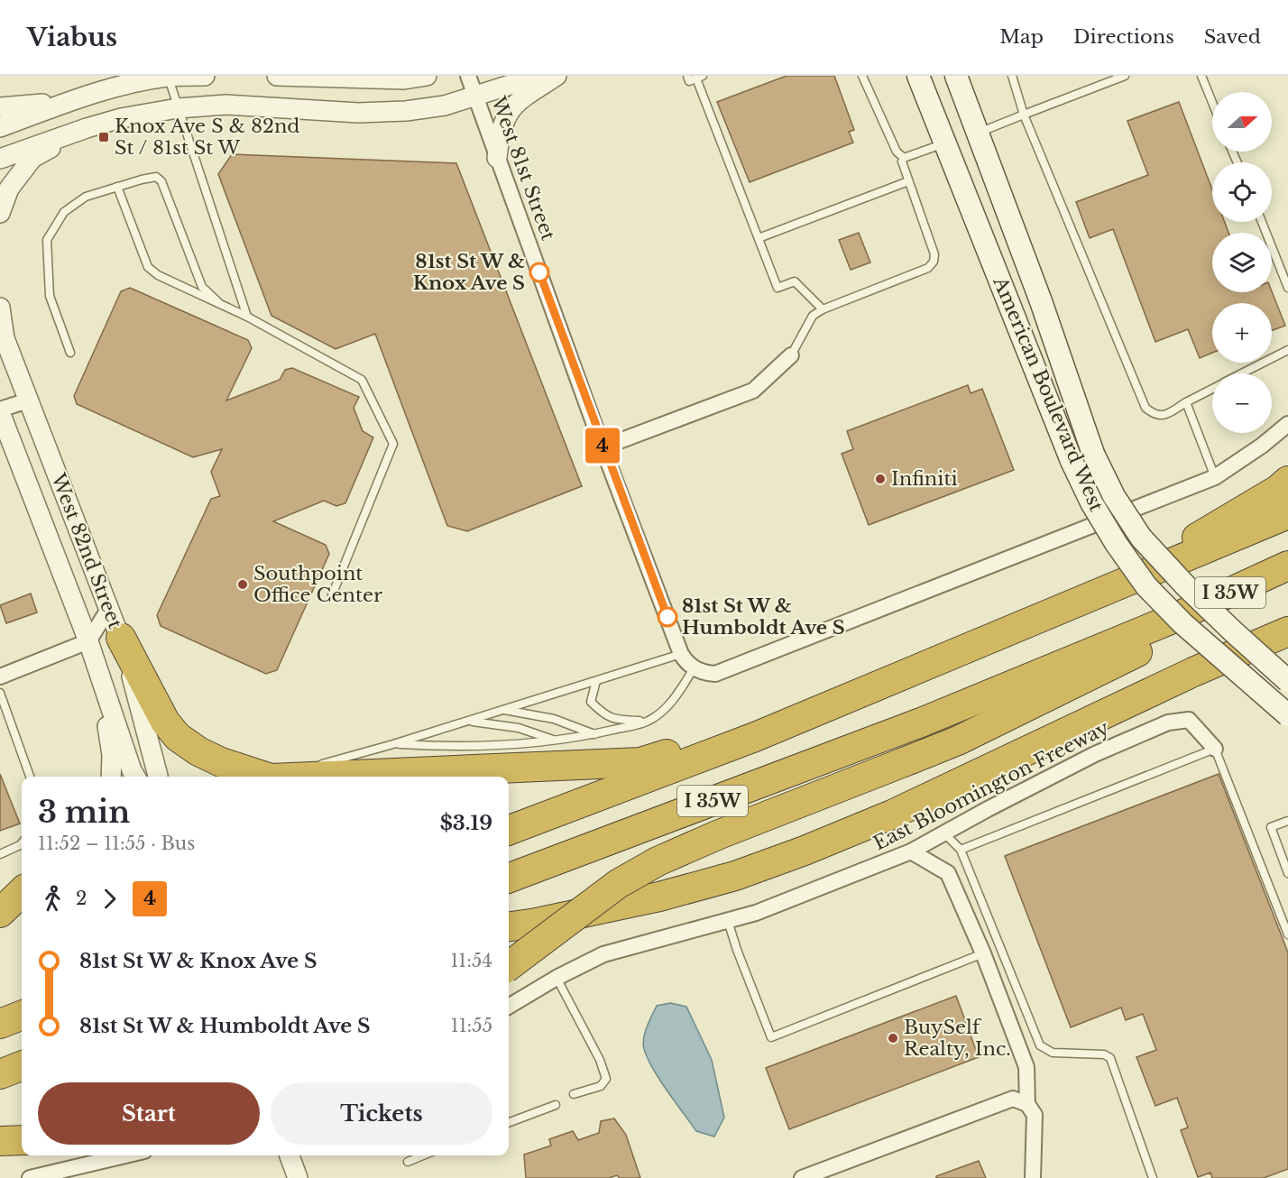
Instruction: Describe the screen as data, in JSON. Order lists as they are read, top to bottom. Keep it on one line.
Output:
{"streets":{"highway":["I 35W"],"main road":["American Boulevard West"],"street":["West 81st Street","West 82nd Street","East Bloomington Freeway"]},"places":{"transit":["Knox Ave S & 82nd St / 81st St W"],"other":["81st St W & Knox Ave S","Infiniti","Southpoint Office Center","81st St W & Humboldt Ave S","BuySelf Realty, Inc."]},"lines":["bus line 4"],"north":"right","page":{"header":"Viabus","nav":["Map","Directions","Saved"],"on_map":"4","map_buttons":["+","−"],"heading":["3 min","11:52 – 11:55 · Bus","$3.19"],"legs":["2","4"],"list":[{"name":"81st St W & Knox Ave S","value":"11:54"},{"name":"81st St W & Humboldt Ave S","value":"11:55"}],"buttons":["Start","Tickets"]}}
